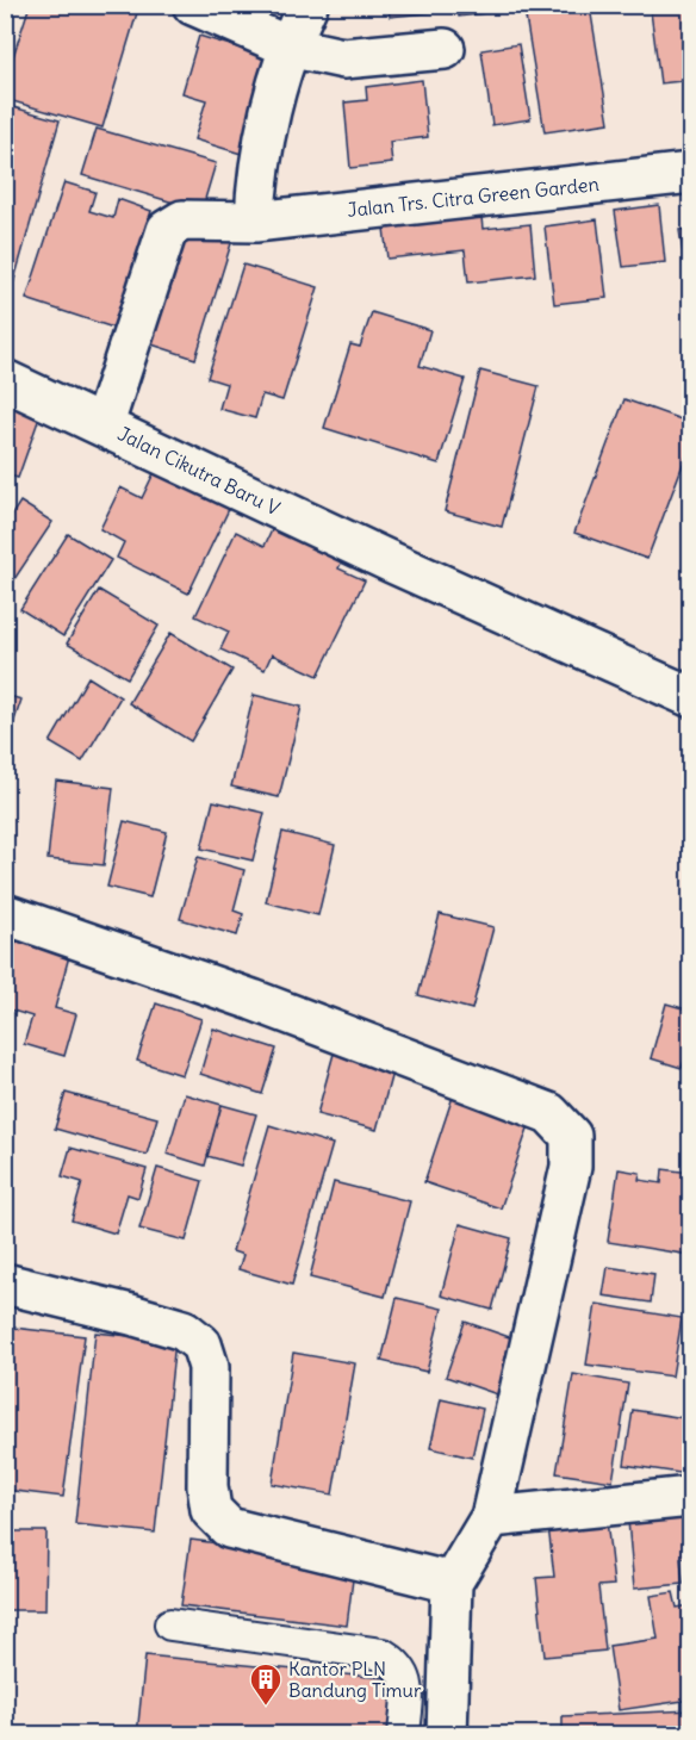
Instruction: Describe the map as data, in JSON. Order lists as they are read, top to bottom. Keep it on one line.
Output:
{"streets":{"street":["Jalan Trs. Citra Green Garden","Jalan Cikutra Baru V"]},"crossings":[["Jalan Trs. Citra Green Garden","Jalan Cikutra Baru V"]],"places":{"building":["Kantor PLN Bandung Timur"]}}
